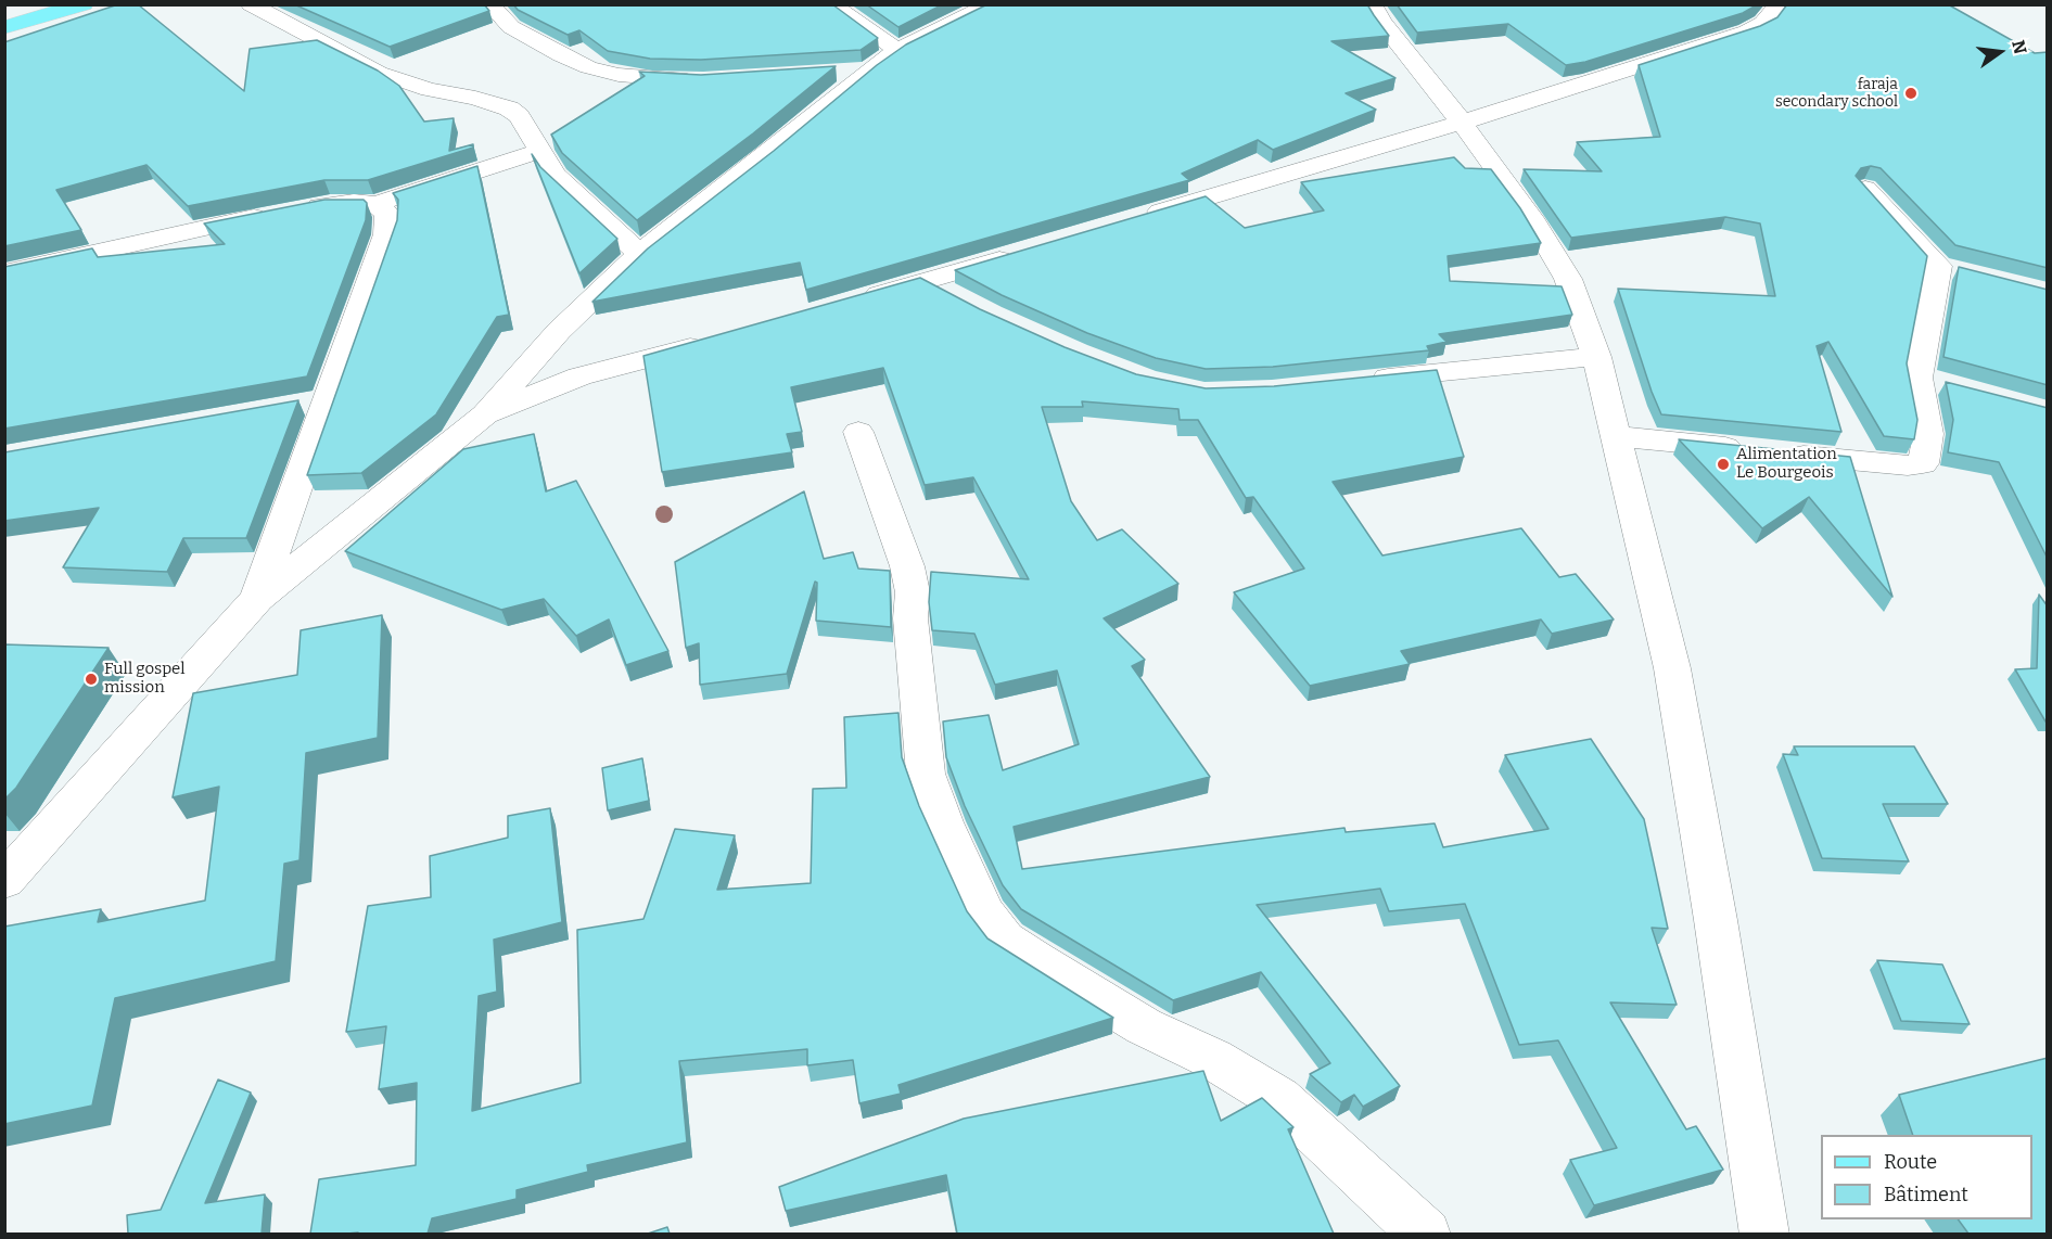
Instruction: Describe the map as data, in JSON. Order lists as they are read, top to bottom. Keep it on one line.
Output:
{"places":["faraja secondary school","Alimentation Le Bourgeois","Full gospel mission"],"legend":["Route","Bâtiment"],"north":"right"}
